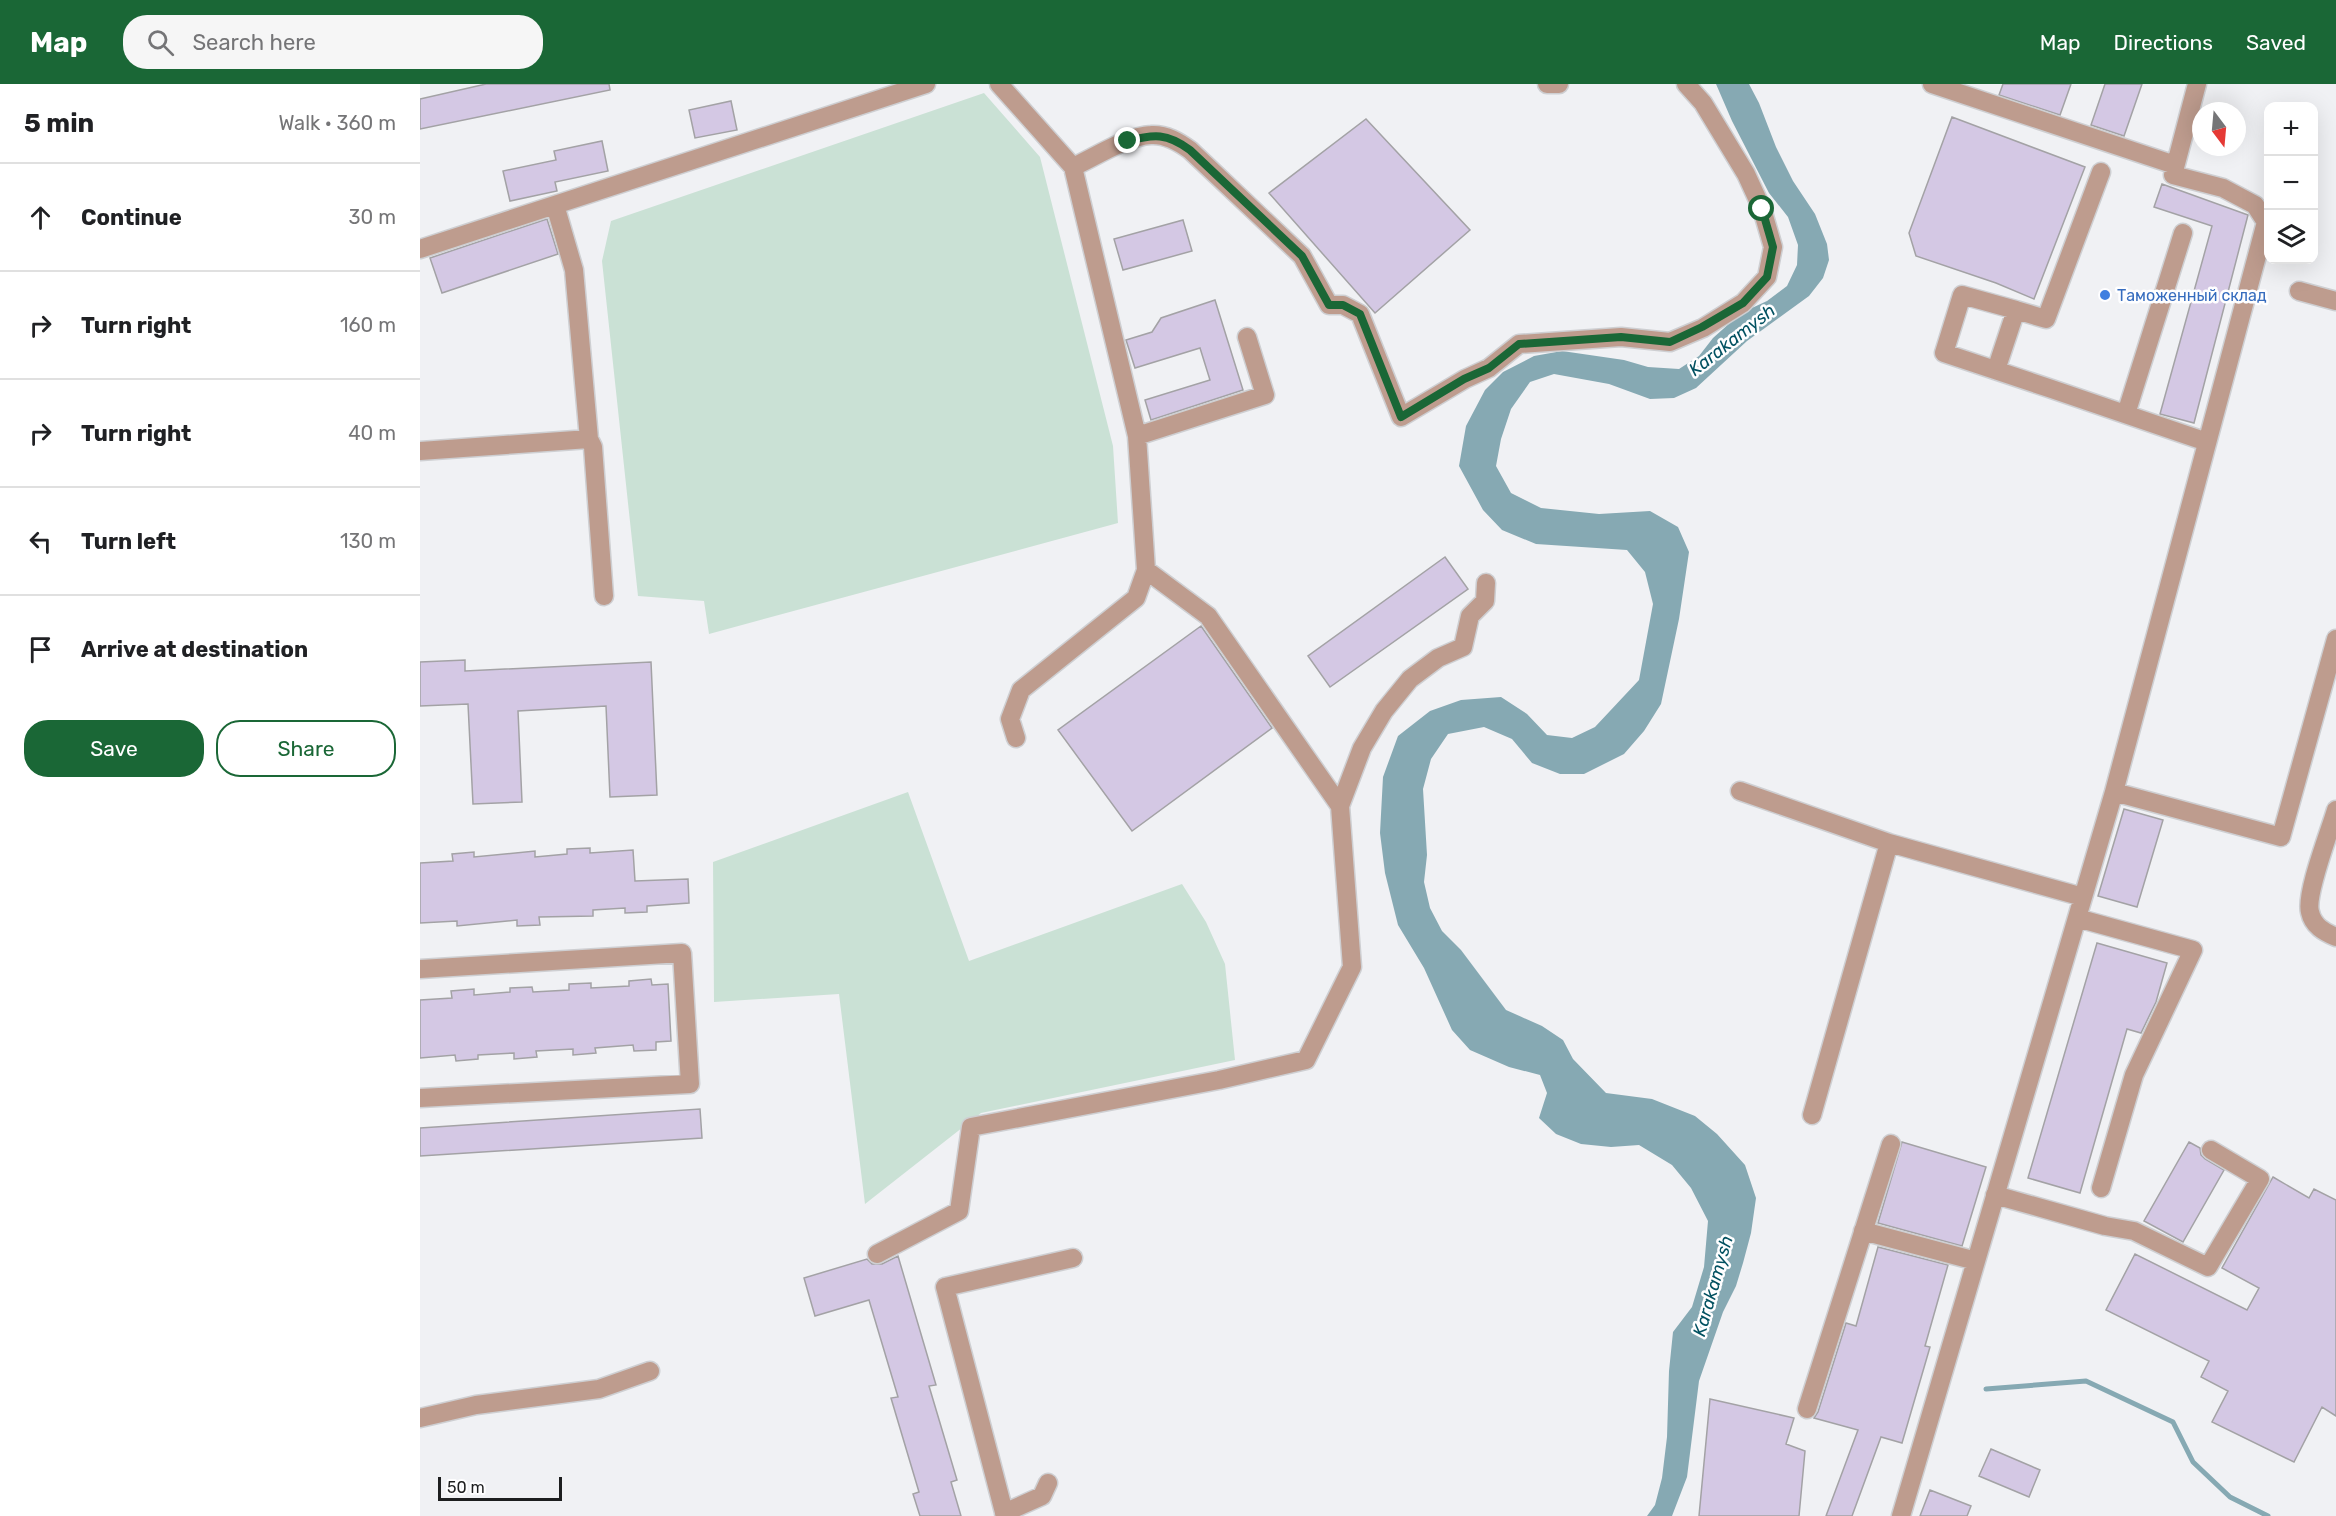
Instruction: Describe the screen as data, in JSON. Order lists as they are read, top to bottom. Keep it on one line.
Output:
{"water":["Karakamysh"],"places":["Таможенный склад"],"scale_bar":"50 m","north":"bottom","page":{"header":"Map","search":"Search here","nav":["Map","Directions","Saved"],"heading":["5 min","Walk · 360 m"],"map_buttons":["+","−"],"list":[["Continue","30 m"],["Turn right","160 m"],["Turn right","40 m"],["Turn left","130 m"],"Arrive at destination"],"buttons":["Save","Share"],"scale":"50 m"}}
